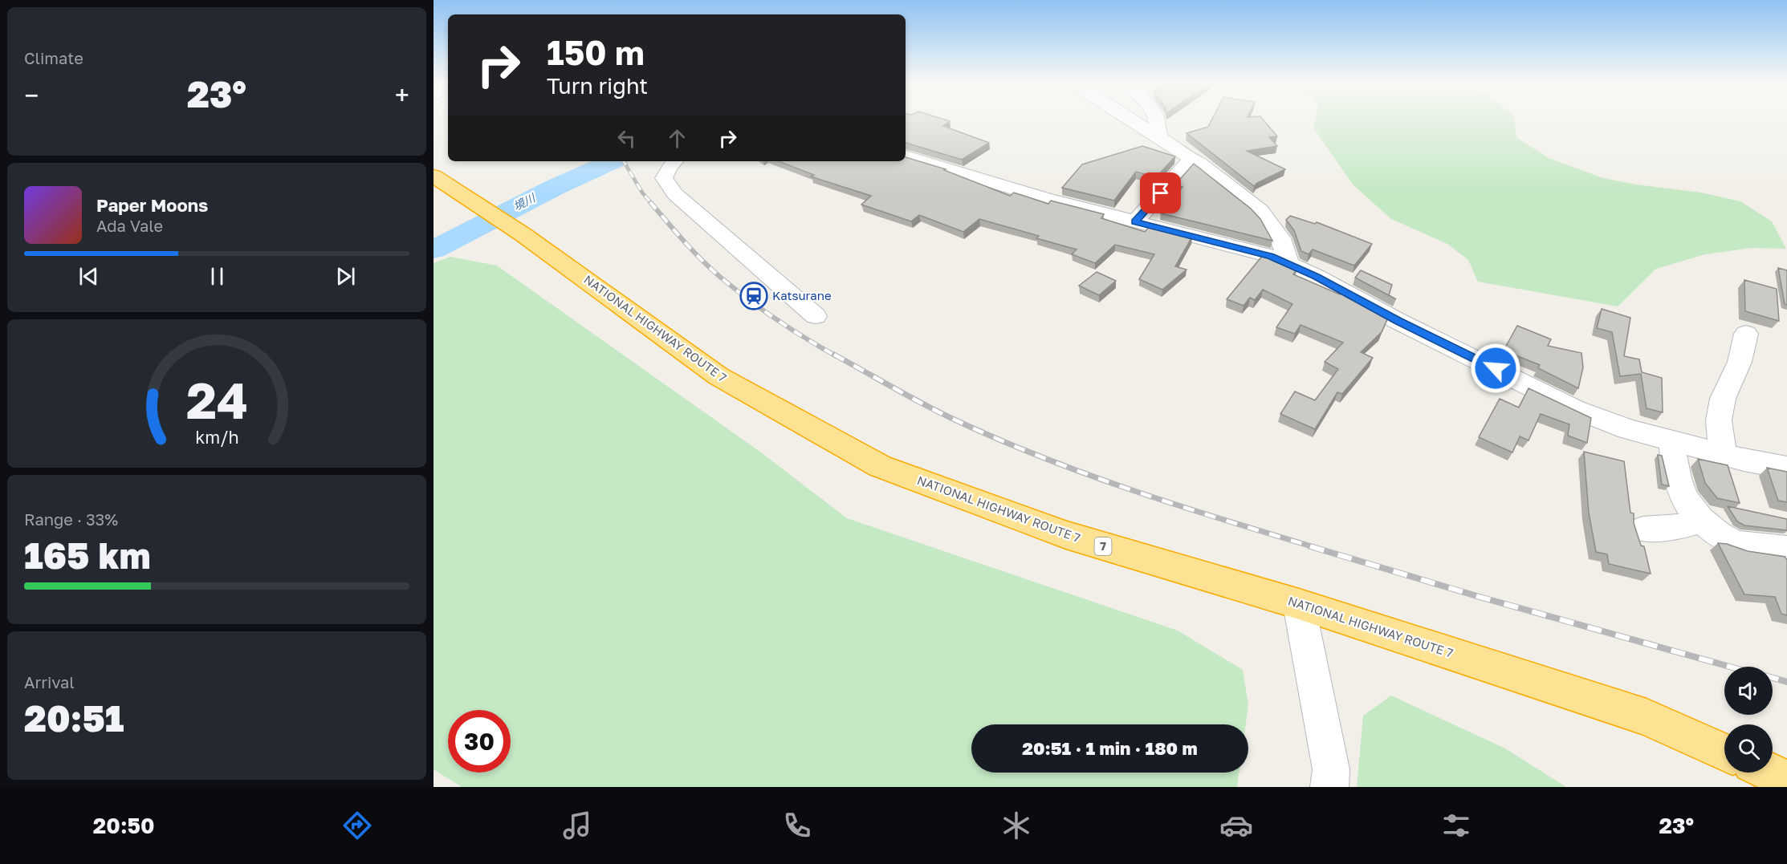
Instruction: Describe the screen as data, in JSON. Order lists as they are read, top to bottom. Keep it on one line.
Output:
{"streets":{"highway":["NATIONAL HIGHWAY ROUTE 7","7"]},"water":["境川"],"places":{"station":["Katsurane"]},"page":{"tile":["Climate",["Range · 33%","165 km"],["Arrival","20:51"]],"turn":["150 m","Turn right"],"heat":["−","23°","+"],"song":["Paper Moons","Ada Vale"],"limit":"30","trip":"20:51 · 1 min · 180 m","tabs":["20:50","23°"],"gauge":["24","km/h"]}}
